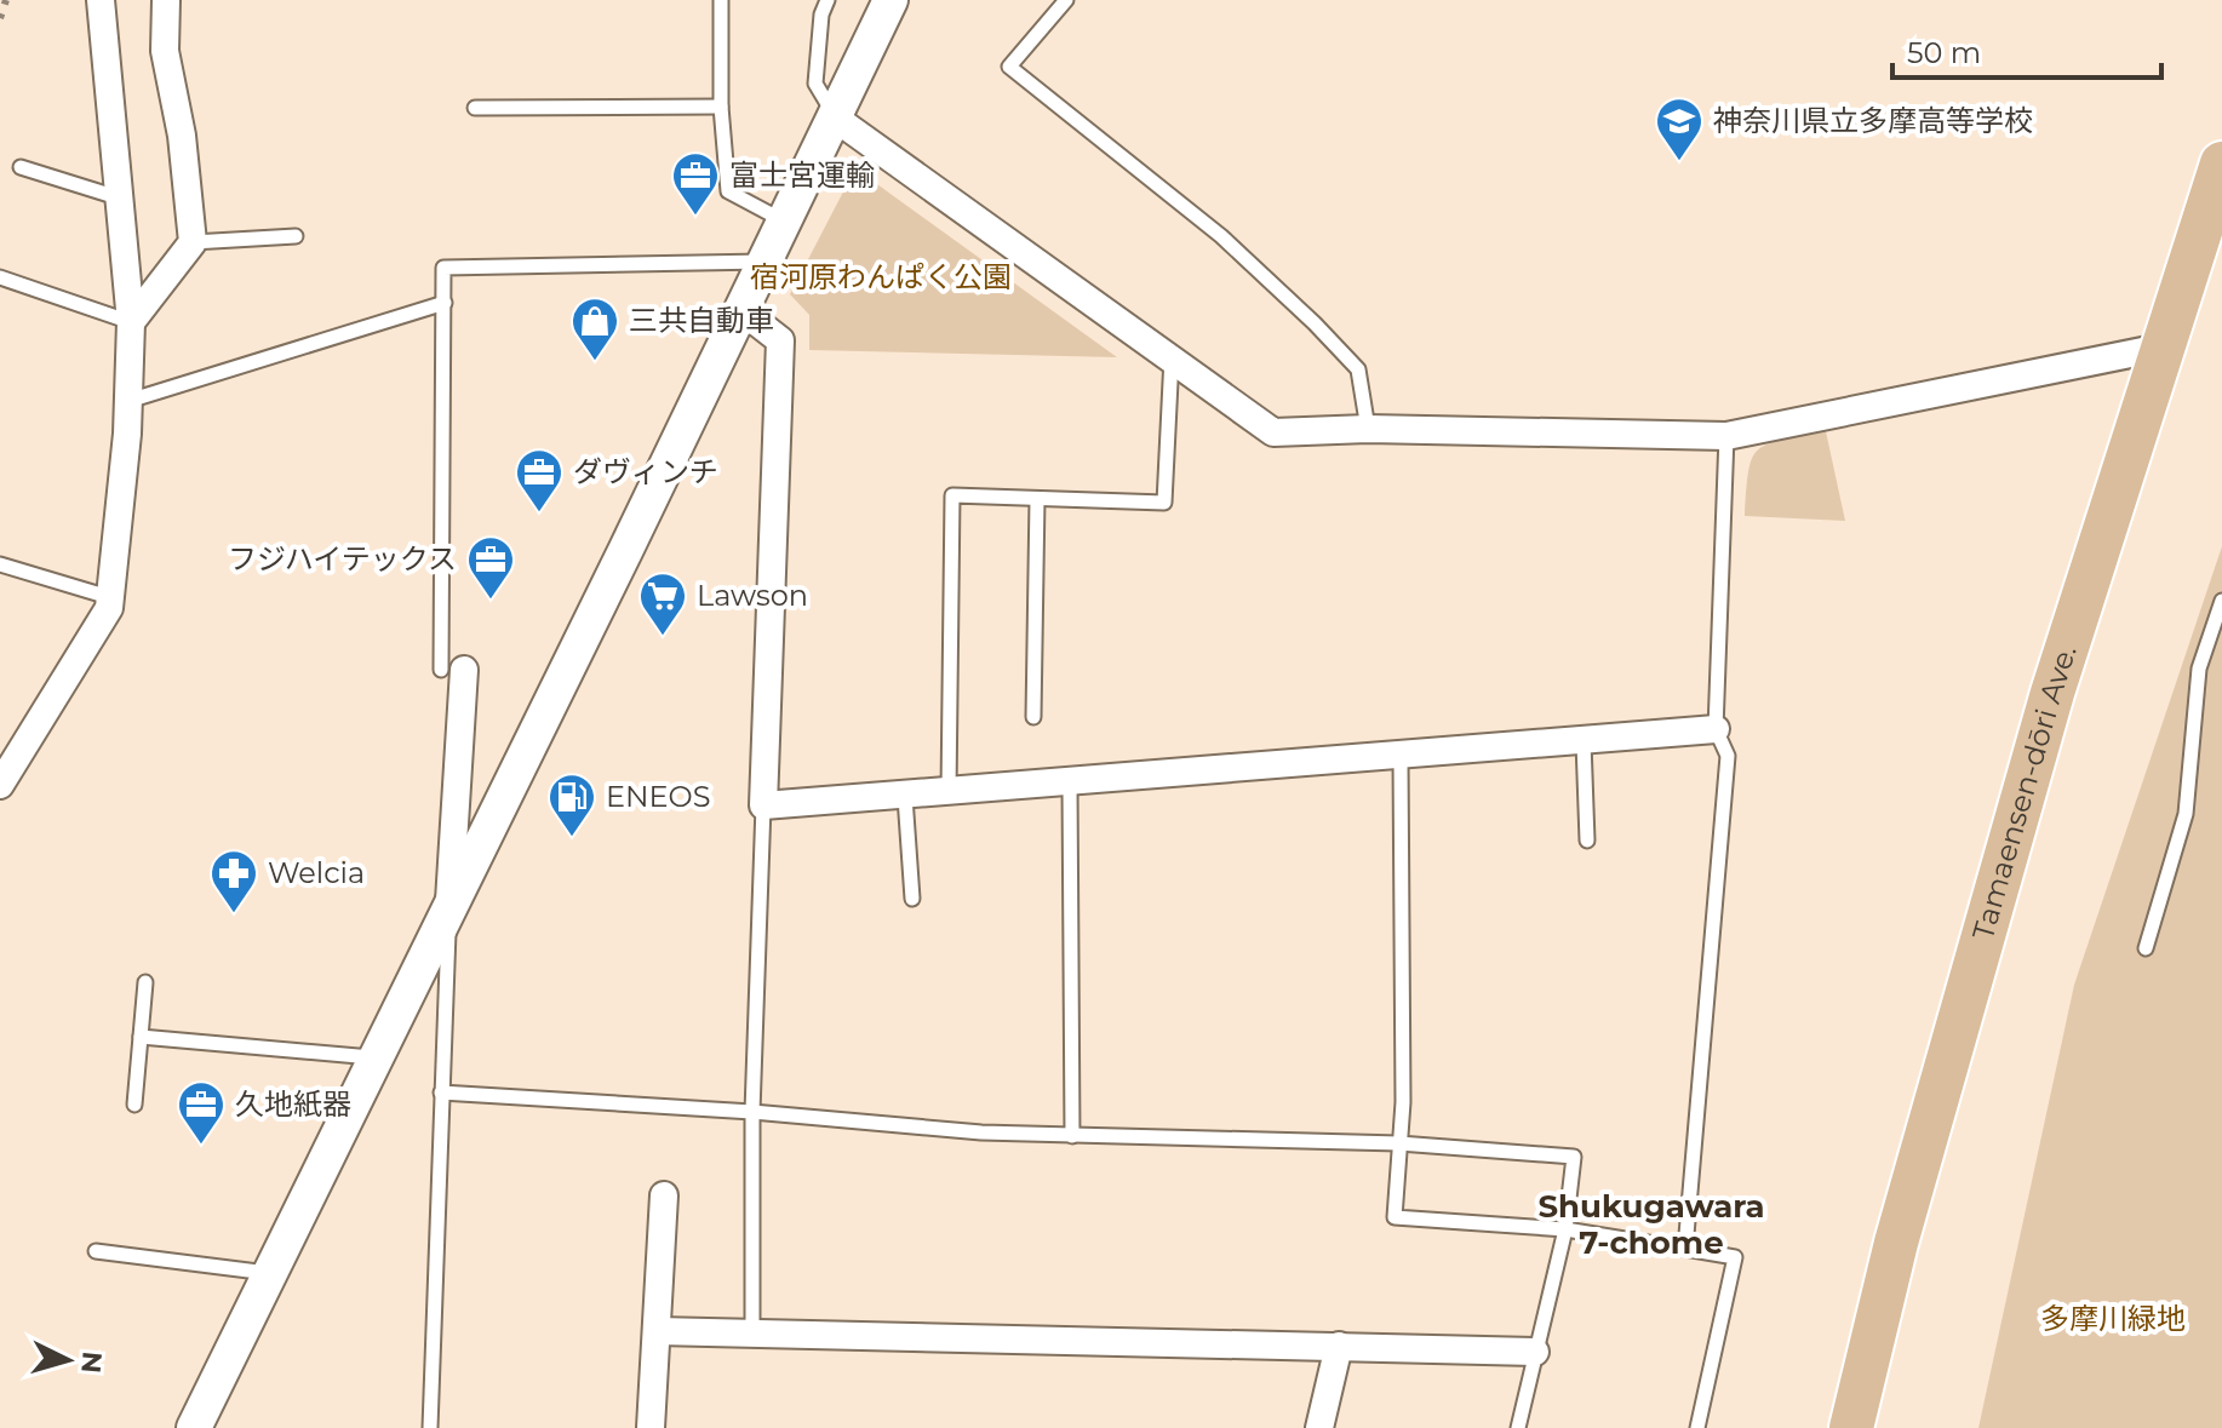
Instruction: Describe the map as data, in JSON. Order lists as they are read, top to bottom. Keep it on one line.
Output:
{"streets":{"main road":["Tamaensen-dōri Ave."]},"districts":["Shukugawara 7-chome"],"parks":["宿河原わんぱく公園","多摩川緑地"],"places":{"school or university":["神奈川県立多摩高等学校"],"office":["富士宮運輸","ダヴィンチ","フジハイテックス","久地紙器"],"shop":["三共自動車"],"supermarket":["Lawson"],"fuel station":["ENEOS"],"pharmacy":["Welcia"]},"scale_bar":"50 m","north":"right"}
